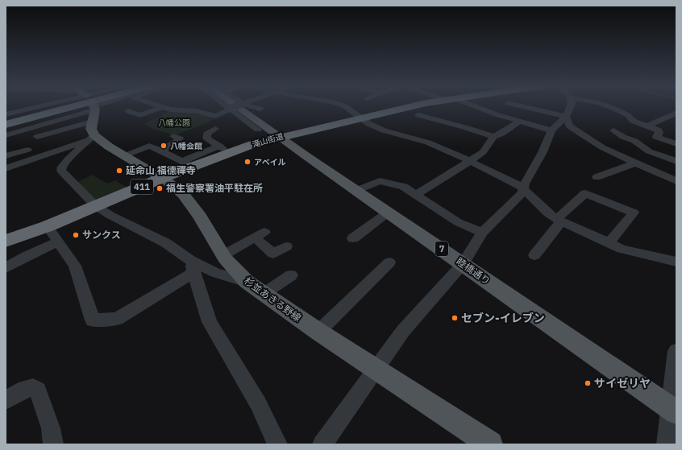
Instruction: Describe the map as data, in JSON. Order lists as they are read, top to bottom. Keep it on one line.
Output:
{"streets":{"highway":["滝山街道","411"],"main road":["7","睦橋通り","杉並あきる野線"]},"crossings":[["滝山街道","睦橋通り"],["滝山街道","杉並あきる野線"]],"parks":["八幡公園"],"places":["八幡会館","アベイル","延命山 福德禪寺","福生警察署油平駐在所","サンクス","セブン-イレブン","サイゼリヤ"]}
